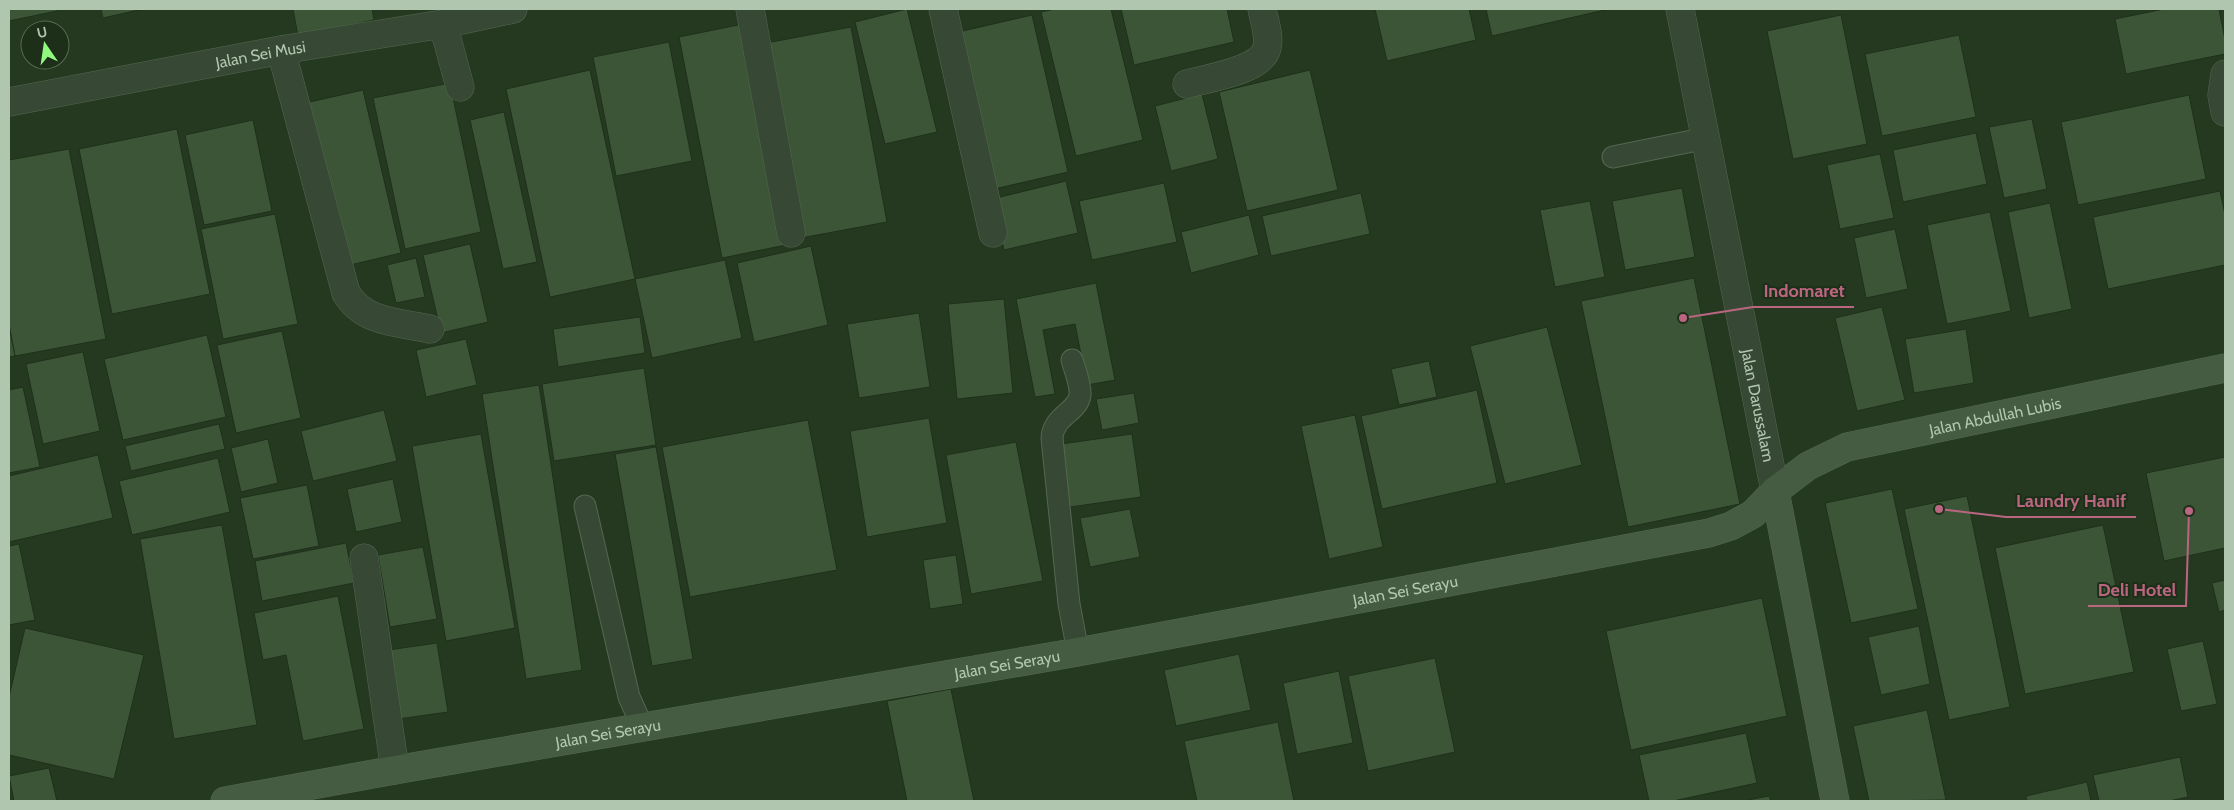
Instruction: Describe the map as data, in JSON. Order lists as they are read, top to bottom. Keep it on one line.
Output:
{"streets":{"street":["Jalan Sei Musi","Jalan Darussalam","Jalan Abdullah Lubis","Jalan Sei Serayu"]},"crossings":[["Jalan Darussalam","Jalan Abdullah Lubis"],["Jalan Darussalam","Jalan Sei Serayu"],["Jalan Abdullah Lubis","Jalan Sei Serayu"]],"places":["Indomaret","Laundry Hanif","Deli Hotel"],"north":"top"}
